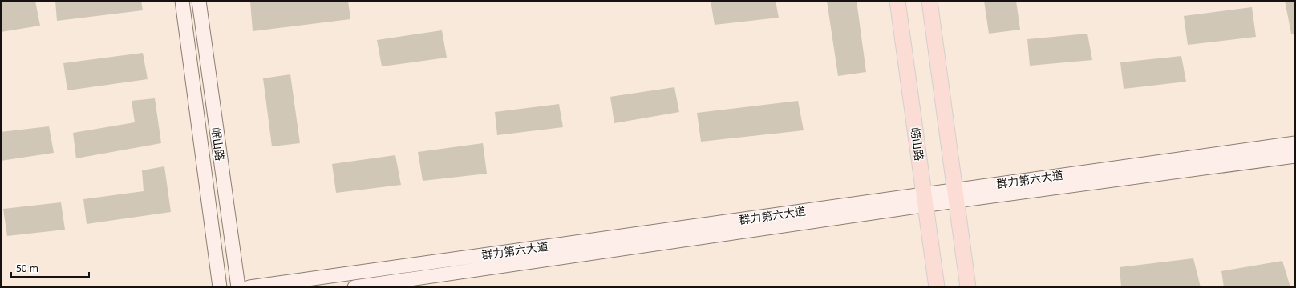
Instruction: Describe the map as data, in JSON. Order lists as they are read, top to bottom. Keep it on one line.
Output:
{"streets":{"main road":["岷山路","崂山路","群力第六大道"]},"crossings":[["崂山路","群力第六大道"]],"scale_bar":"50 m"}
